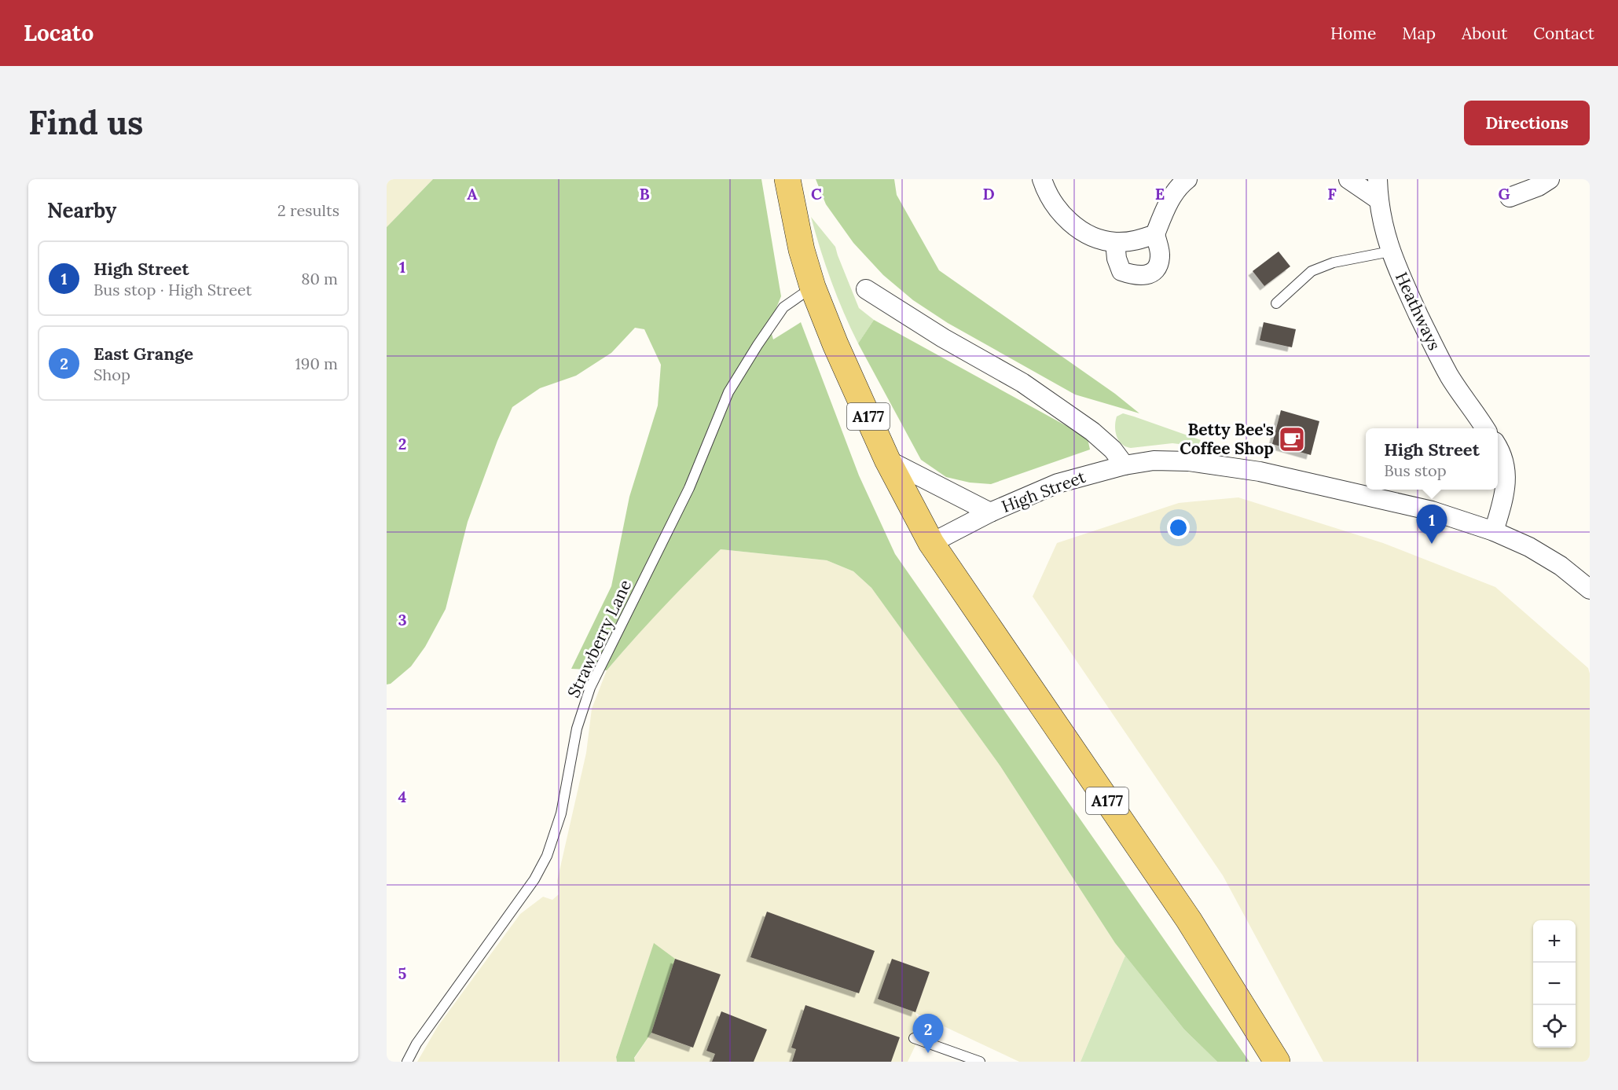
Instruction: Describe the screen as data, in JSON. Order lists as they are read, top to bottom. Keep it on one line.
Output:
{"streets":{"main road":["A177"],"street":["Heathways","High Street"],"lane":["Strawberry Lane"]},"crossings":[["A177","High Street"],["A177","Strawberry Lane"]],"places":{"cafe":["Betty Bee's Coffee Shop"]},"page":{"header":"Locato","nav":["Home","Map","About","Contact"],"buttons":"Directions","title":"Find us","heading":["Nearby","2 results"],"list":[{"mark":"1","name":"High Street","note":"Bus stop · High Street","value":"80 m"},{"mark":"2","name":"East Grange","note":"Shop","value":"190 m"}],"popup":["High Street","Bus stop"],"pins":["1","2"],"map_buttons":["+","−"]},"grid":{"columns":["A","B","C","D","E","F","G"],"rows":["1","2","3","4","5"]}}
